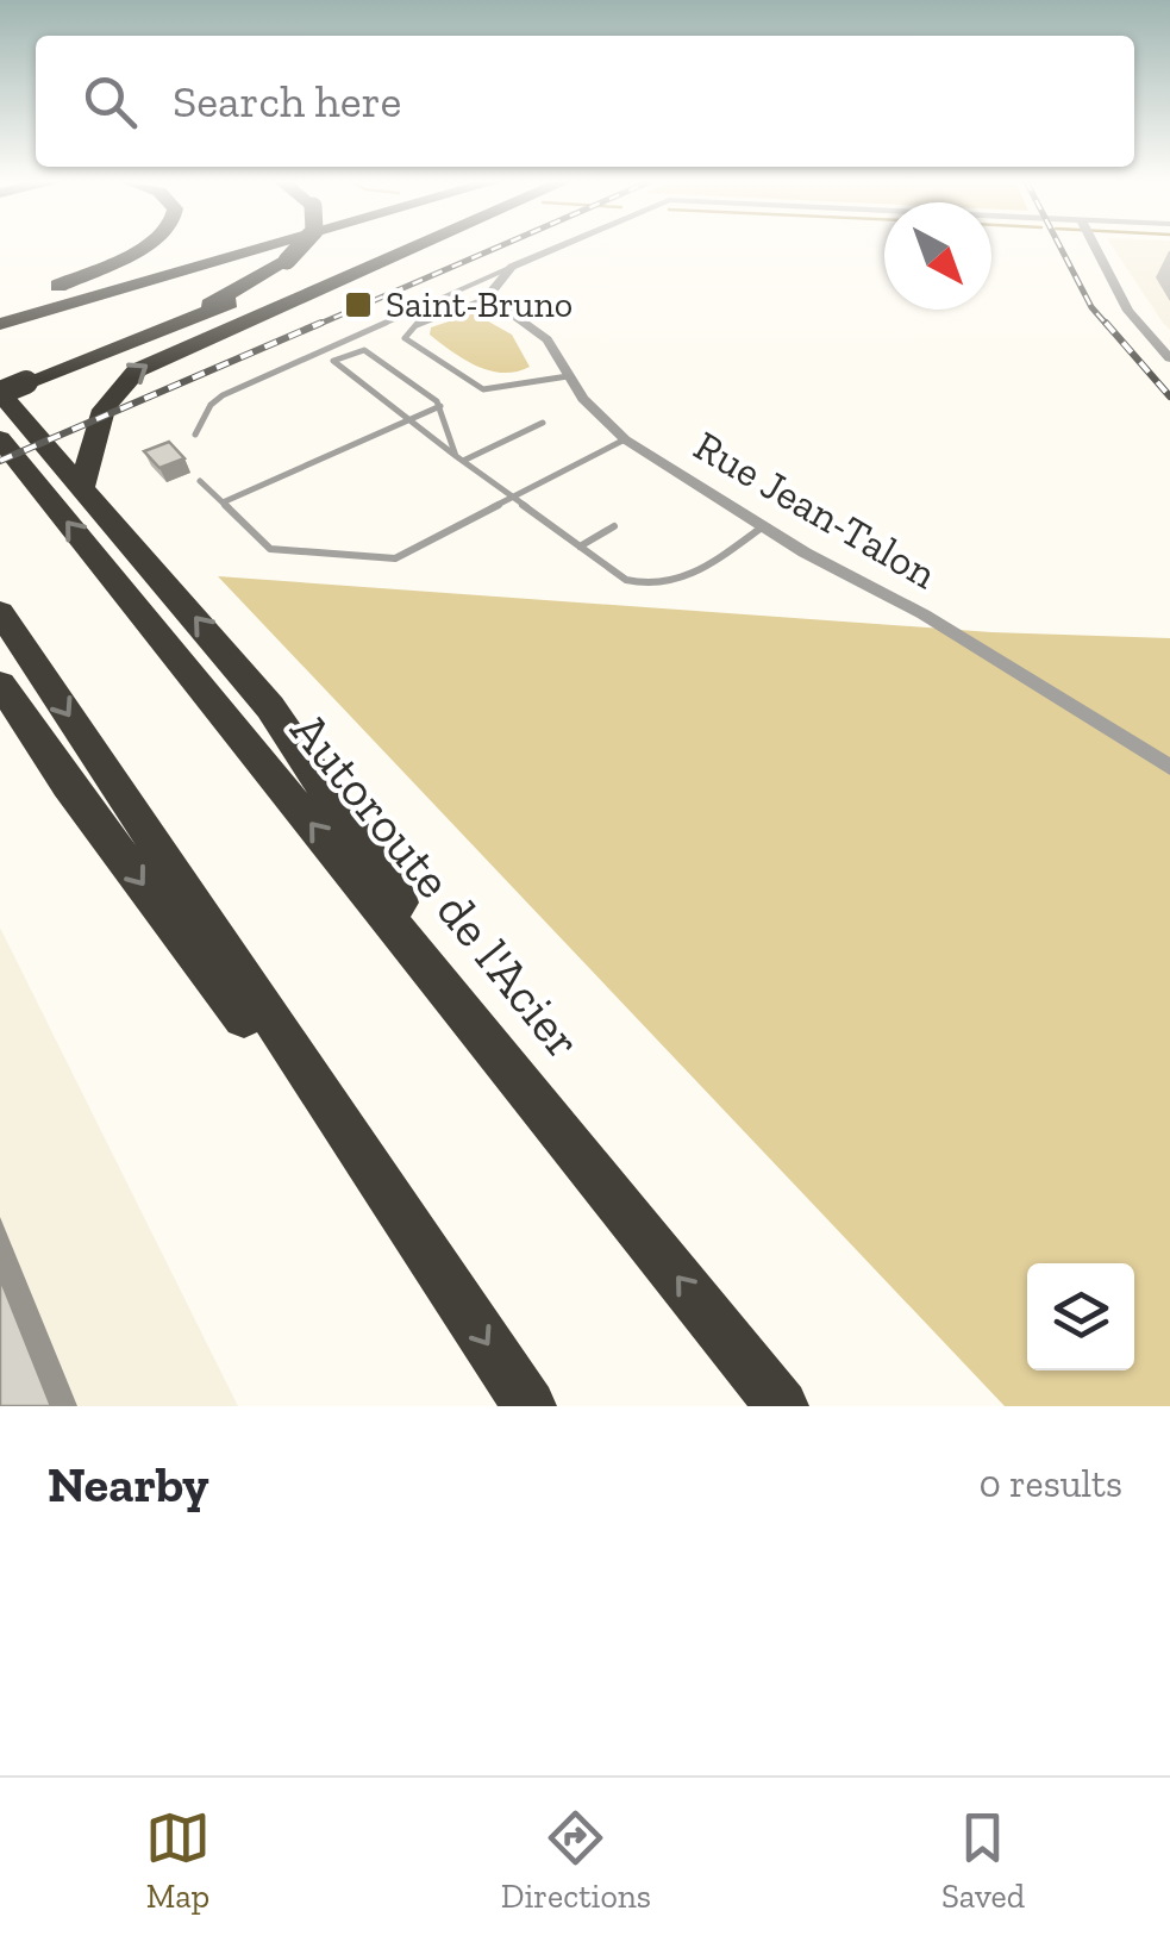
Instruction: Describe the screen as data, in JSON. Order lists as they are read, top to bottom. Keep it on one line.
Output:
{"streets":{"highway":["Autoroute de l'Acier"],"street":["Rue Jean-Talon"]},"places":{"transit":["Saint-Bruno"]},"north":"bottom right","page":{"search":"Search here","heading":["Nearby","0 results"],"nav":["Map","Directions","Saved"]}}
